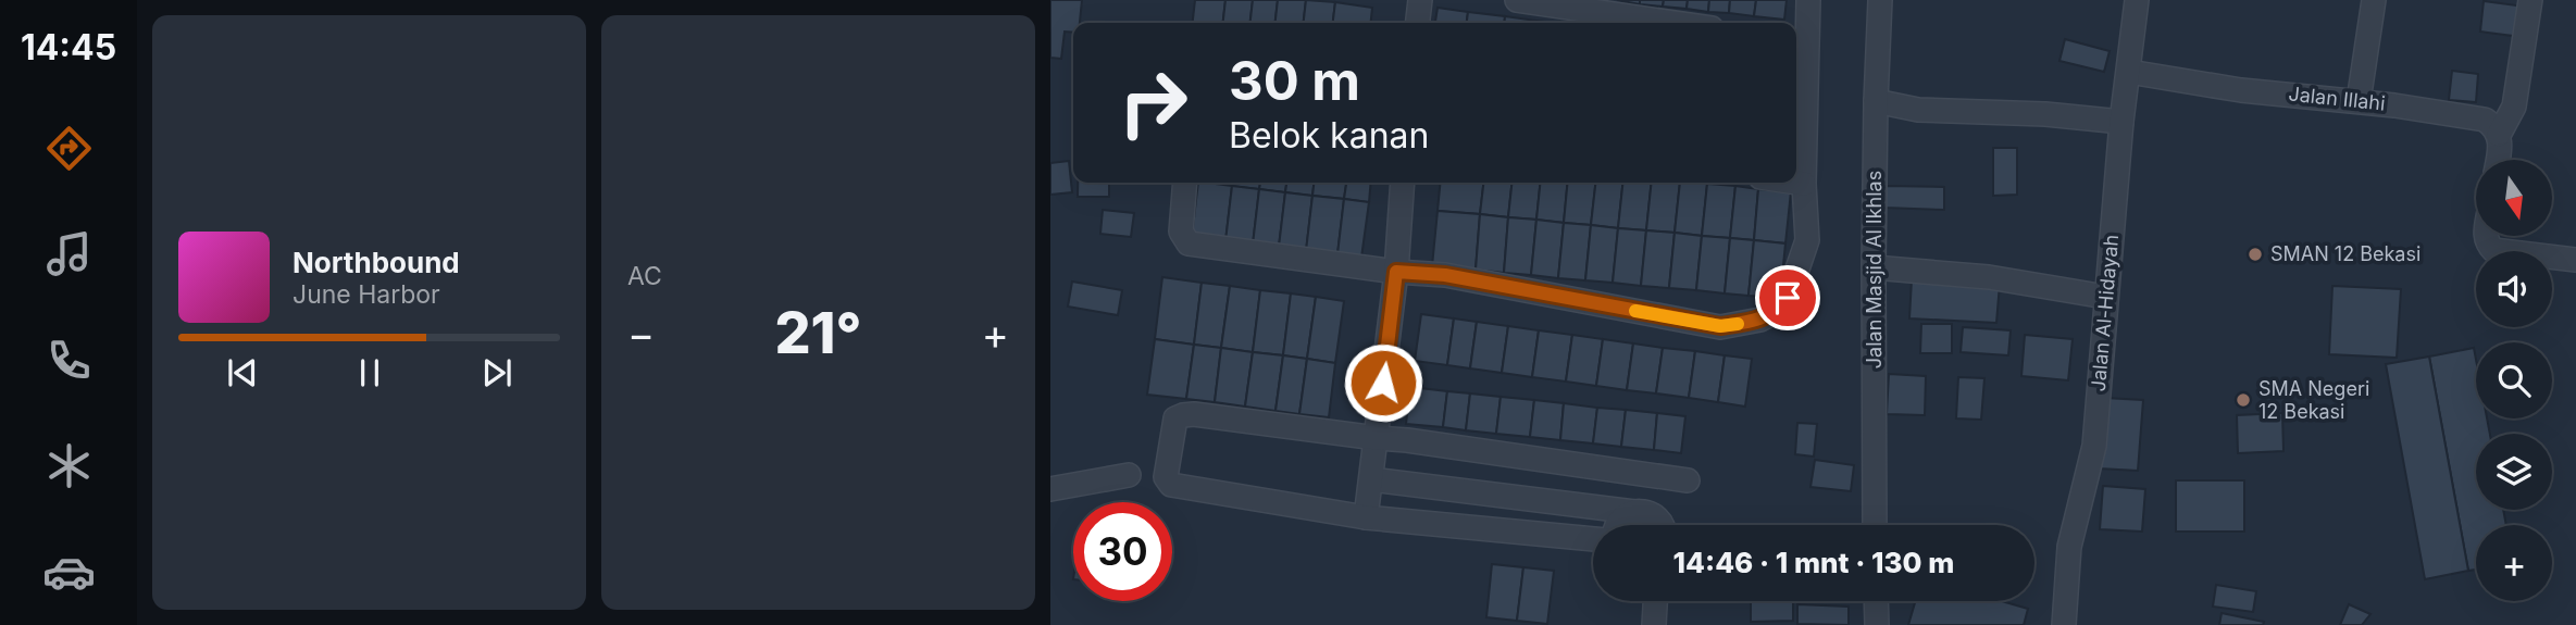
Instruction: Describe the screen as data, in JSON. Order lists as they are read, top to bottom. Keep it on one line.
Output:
{"streets":{"street":["Jalan Illahi","Jalan Masjid Al Ikhlas","Jalan Al-Hidayah"]},"crossings":[["Jalan Illahi","Jalan Al-Hidayah"]],"places":["SMAN 12 Bekasi","SMA Negeri 12 Bekasi"],"north":"bottom","page":{"tabs":"14:45","tile":"AC","turn":["30 m","Belok kanan"],"map_buttons":"+","song":["Northbound","June Harbor"],"heat":["−","21°","+"],"limit":"30","trip":"14:46 · 1 mnt · 130 m"}}
